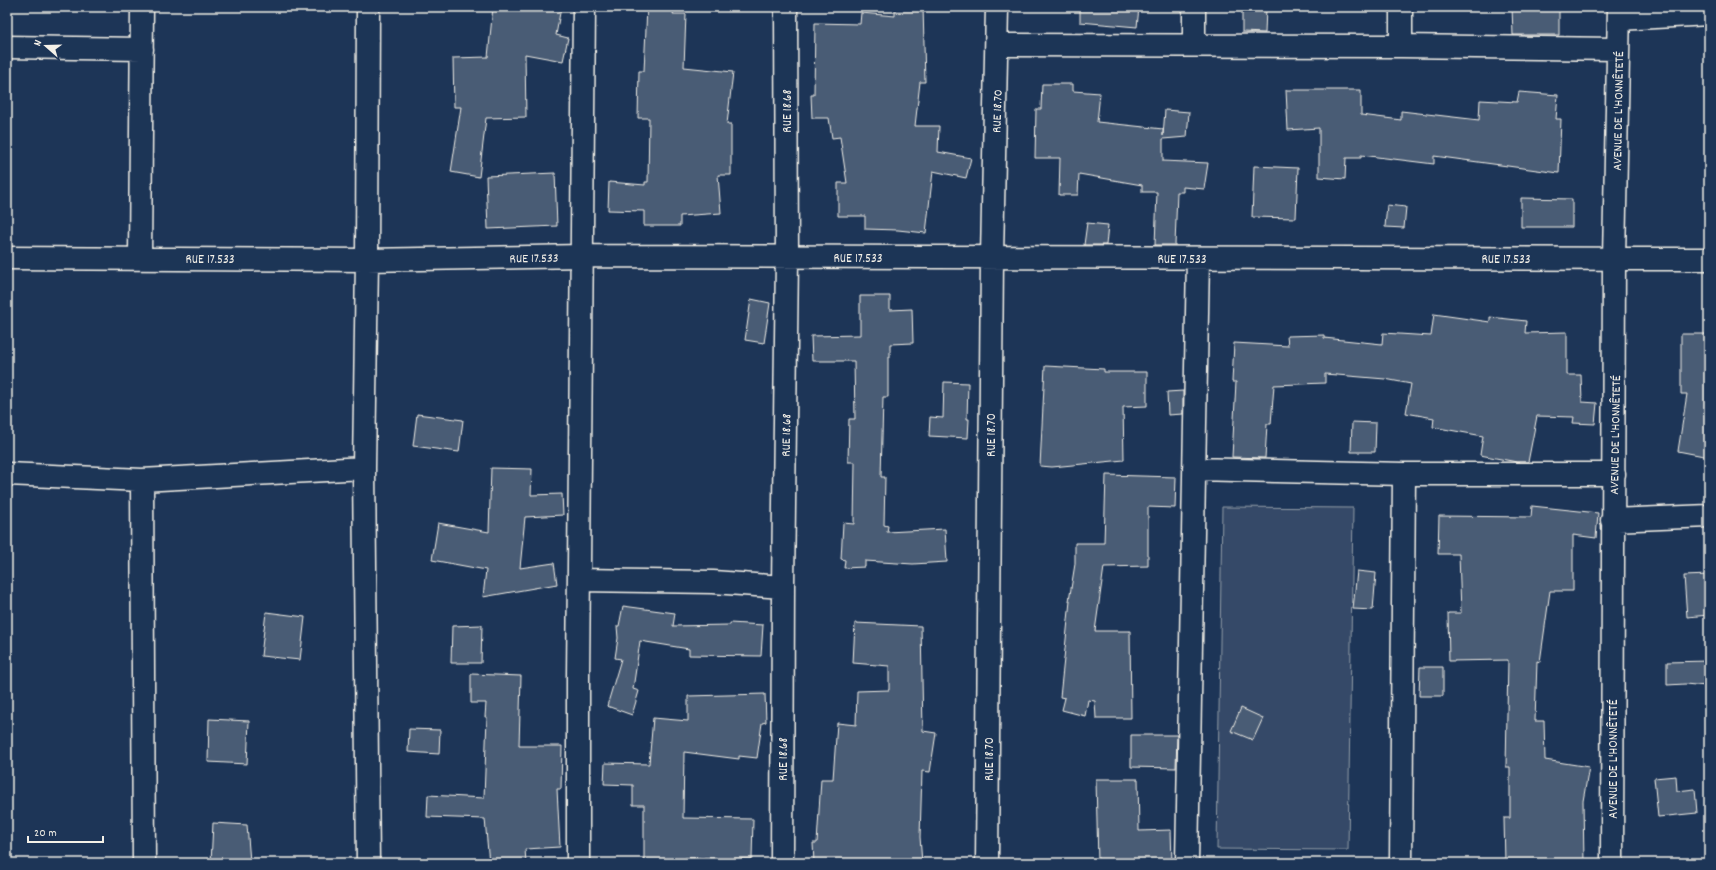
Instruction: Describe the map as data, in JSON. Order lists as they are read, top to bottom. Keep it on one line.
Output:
{"streets":{"street":["RUE 18.68","RUE 18.70","AVENUE DE L'HONNÊTETÉ","RUE 17.533"]},"crossings":[["RUE 18.68","RUE 17.533"],["RUE 18.70","RUE 17.533"],["AVENUE DE L'HONNÊTETÉ","RUE 17.533"]],"scale_bar":"20 m","north":"left"}
